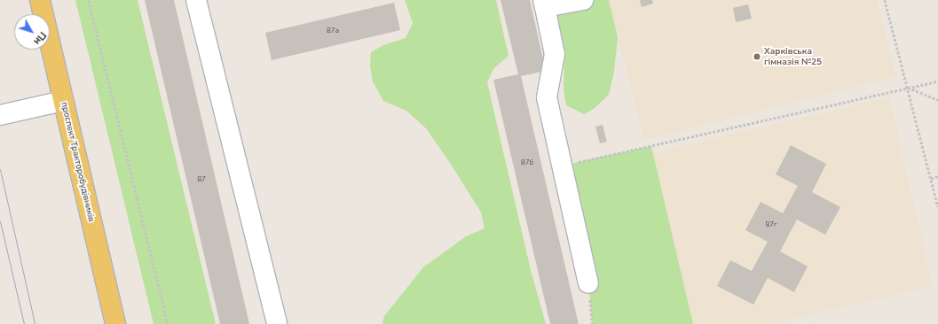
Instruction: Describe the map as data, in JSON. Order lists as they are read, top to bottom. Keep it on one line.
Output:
{"streets":{"main road":["проспект Тракторобудівників"]},"places":["Харківська гімназія №25"],"house_numbers":["87а","87б","87","87г"],"north":"bottom right"}
